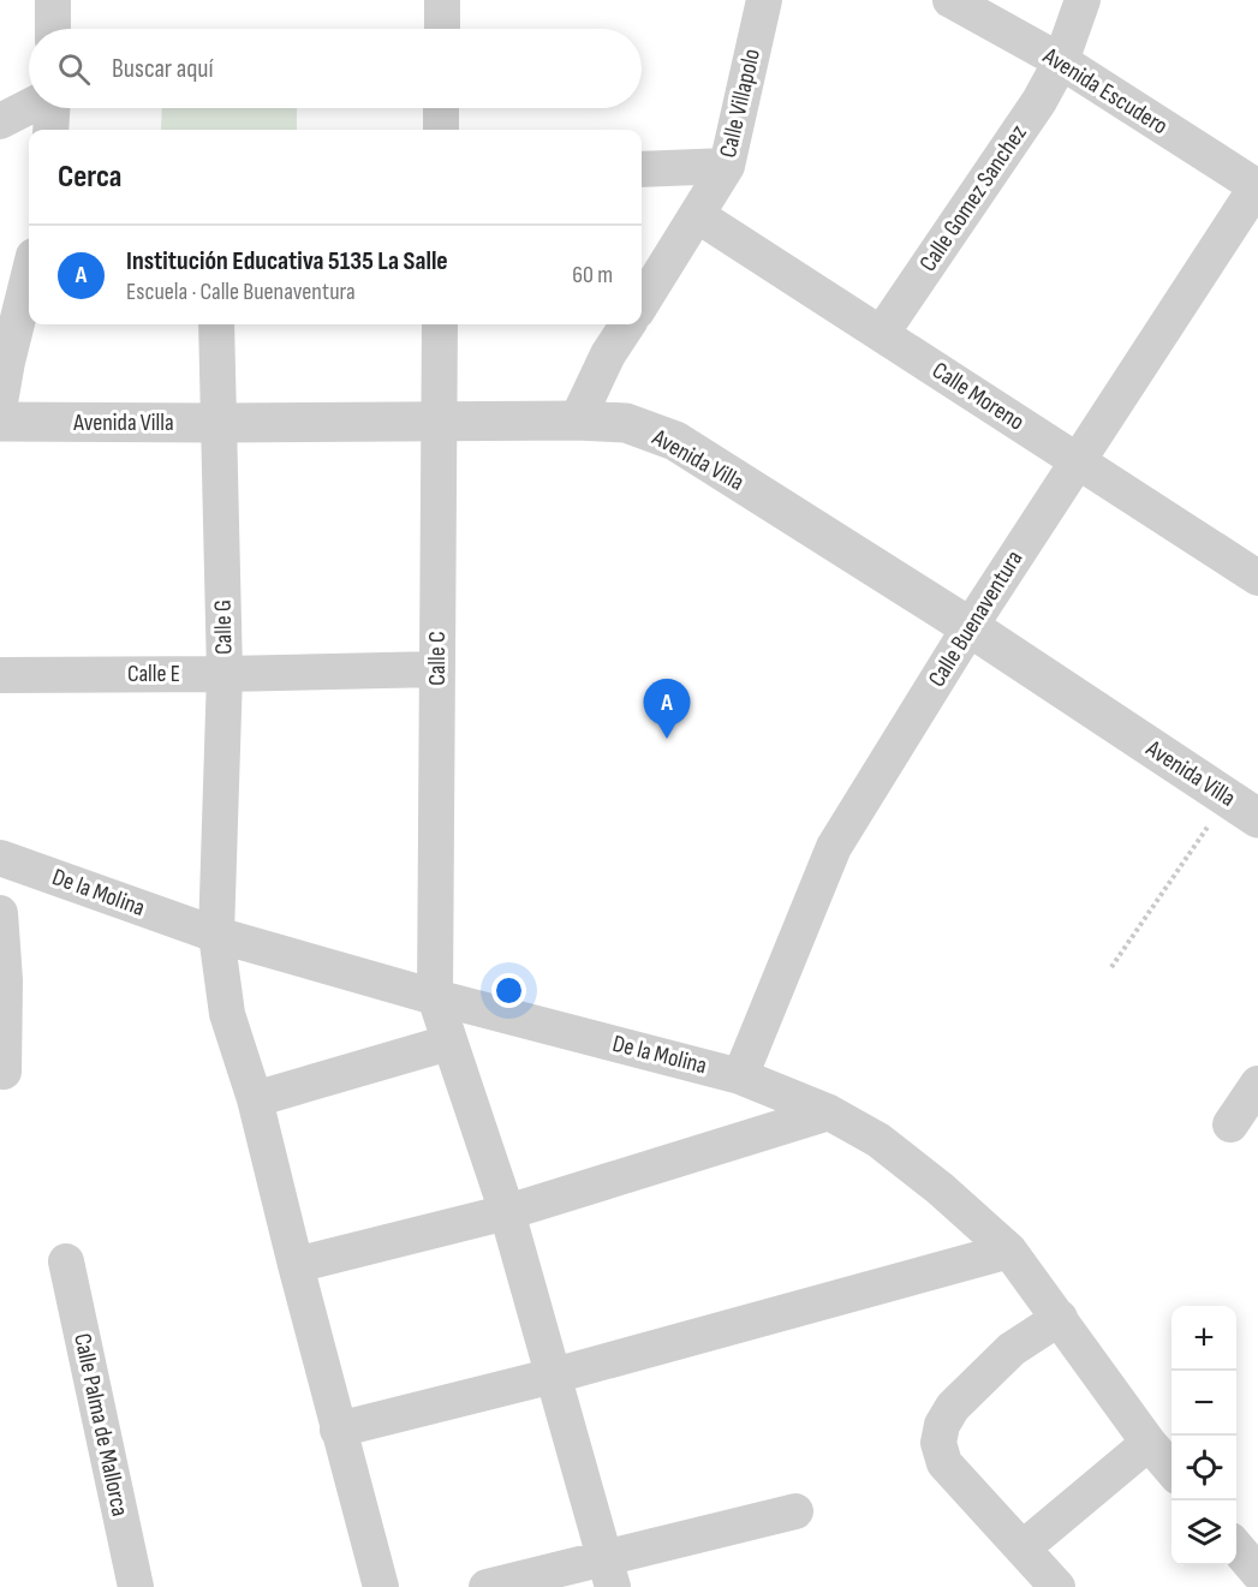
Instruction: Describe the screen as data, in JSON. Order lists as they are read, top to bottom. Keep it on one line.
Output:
{"streets":{"street":["Avenida Escudero","Calle Villapolo","Calle Gomez Sanchez","Calle Moreno","Avenida Villa","Calle Buenaventura","Calle G","Calle C","Calle E","De la Molina","Calle Palma de Mallorca"]},"crossings":[["Avenida Escudero","Calle Gomez Sanchez"],["Avenida Escudero","Calle Buenaventura"],["Calle Villapolo","Calle Moreno"],["Calle Gomez Sanchez","Calle Moreno"],["Calle Moreno","Calle Buenaventura"],["Avenida Villa","Calle Buenaventura"],["Avenida Villa","Calle G"],["Avenida Villa","Calle C"],["Calle Buenaventura","De la Molina"],["Calle G","Calle E"],["Calle G","De la Molina"],["Calle C","Calle E"],["Calle C","De la Molina"]],"page":{"search":"Buscar aquí","heading":"Cerca","list":[{"mark":"A","name":"Institución Educativa 5135 La Salle","note":"Escuela · Calle Buenaventura","value":"60 m"}],"pins":"A","map_buttons":["+","−"]}}
